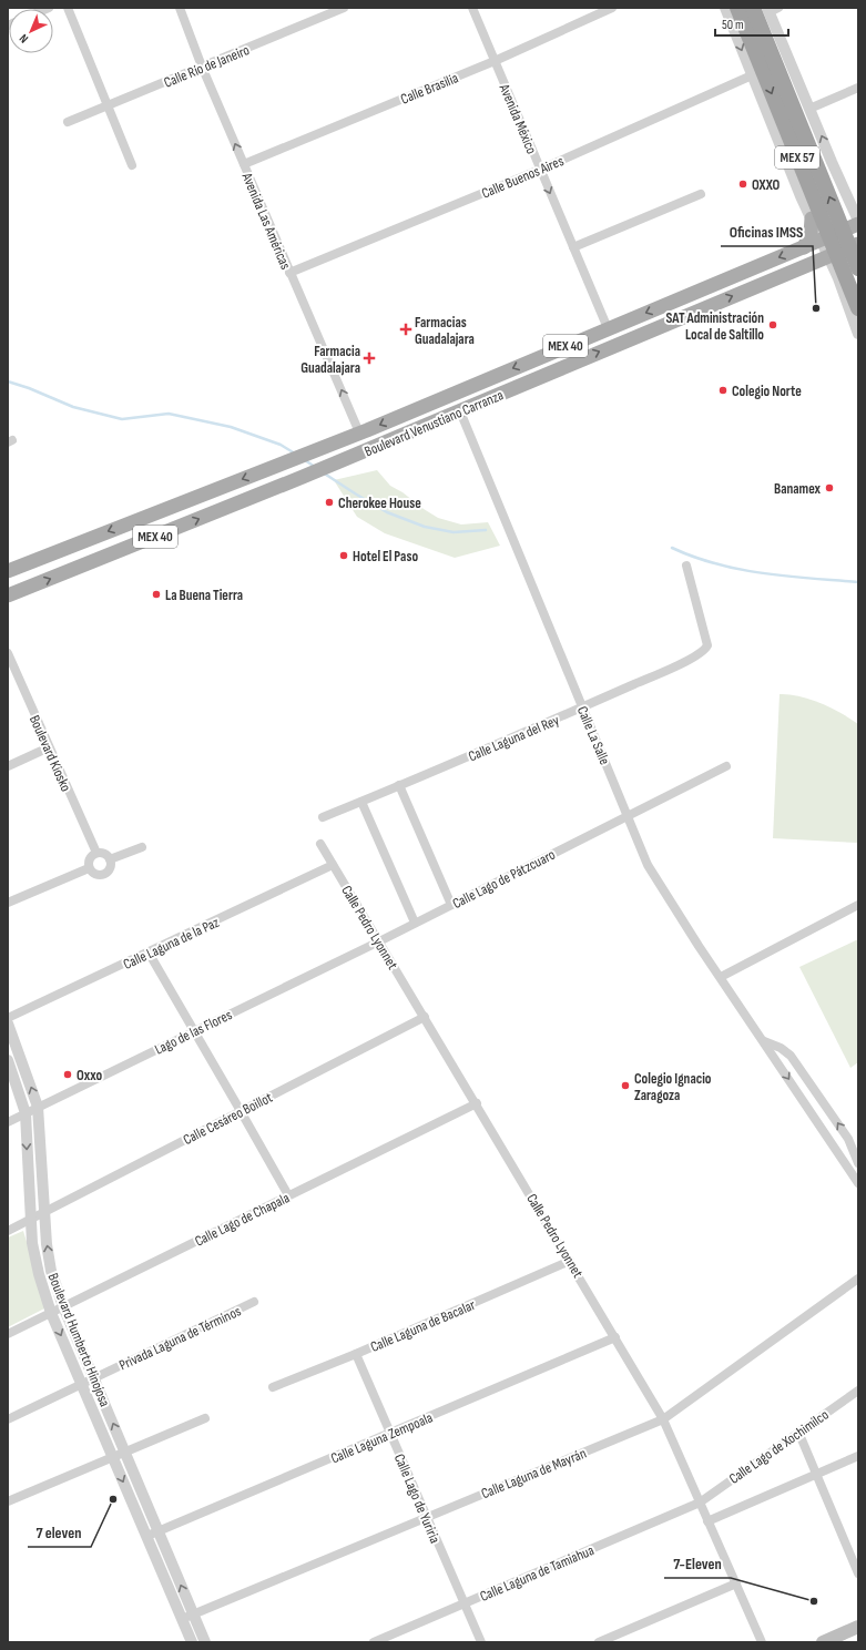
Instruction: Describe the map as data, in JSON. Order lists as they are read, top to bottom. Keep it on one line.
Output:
{"streets":{"highway":["MEX 57"],"main road":["MEX 40","Boulevard Venustiano Carranza"],"street":["Calle Río de Janeiro","Calle Brasilia","Avenida México","Calle Buenos Aires","Avenida Las Américas","Calle La Salle","Calle Laguna del Rey","Boulevard Kiosko","Calle Lago de Pátzcuaro","Calle Pedro Lyonnet","Calle Laguna de la Paz","Lago de las Flores","Calle Cesáreo Boillot","Calle Lago de Chapala","Calle Laguna de Bacalar","Privada Laguna de Términos","Boulevard Humberto Hinojosa","Calle Laguna Zempoala","Calle Lago de Xochimilco","Calle Laguna de Mayrán","Calle Lago de Yuriria","Calle Laguna de Tamiahua"]},"crossings":[["Calle Río de Janeiro","Avenida Las Américas"],["Calle Brasilia","Avenida México"],["Calle Brasilia","Avenida Las Américas"],["Avenida México","Calle Buenos Aires"],["Avenida México","Boulevard Venustiano Carranza"],["Calle Buenos Aires","Avenida Las Américas"],["Avenida Las Américas","Boulevard Venustiano Carranza"],["Boulevard Venustiano Carranza","Calle La Salle"],["Calle La Salle","Calle Laguna del Rey"],["Calle La Salle","Calle Lago de Pátzcuaro"],["Calle Lago de Pátzcuaro","Calle Pedro Lyonnet"],["Calle Lago de Pátzcuaro","Lago de las Flores"],["Calle Pedro Lyonnet","Calle Laguna de la Paz"],["Calle Pedro Lyonnet","Lago de las Flores"],["Calle Pedro Lyonnet","Calle Cesáreo Boillot"],["Calle Pedro Lyonnet","Calle Lago de Chapala"],["Calle Pedro Lyonnet","Calle Laguna de Bacalar"],["Calle Pedro Lyonnet","Calle Laguna Zempoala"],["Calle Pedro Lyonnet","Calle Lago de Xochimilco"],["Calle Pedro Lyonnet","Calle Laguna de Mayrán"],["Calle Pedro Lyonnet","Calle Laguna de Tamiahua"],["Lago de las Flores","Boulevard Humberto Hinojosa"],["Calle Cesáreo Boillot","Boulevard Humberto Hinojosa"],["Calle Lago de Chapala","Boulevard Humberto Hinojosa"],["Calle Laguna de Bacalar","Calle Lago de Yuriria"],["Privada Laguna de Términos","Boulevard Humberto Hinojosa"],["Boulevard Humberto Hinojosa","Calle Laguna Zempoala"],["Boulevard Humberto Hinojosa","Calle Laguna de Mayrán"],["Calle Laguna Zempoala","Calle Lago de Yuriria"],["Calle Lago de Xochimilco","Calle Laguna de Tamiahua"],["Calle Laguna de Mayrán","Calle Lago de Yuriria"],["Calle Lago de Yuriria","Calle Laguna de Tamiahua"]],"one_way":["Avenida Las Américas"],"places":{"other":["OXXO","Oficinas IMSS","SAT Administración Local de Saltillo","Colegio Norte","Banamex","Cherokee House","Hotel El Paso","La Buena Tierra","Oxxo","Colegio Ignacio Zaragoza","7 eleven","7-Eleven"],"health":["Farmacias Guadalajara","Farmacia Guadalajara"]},"scale_bar":"50 m","north":"bottom left"}
